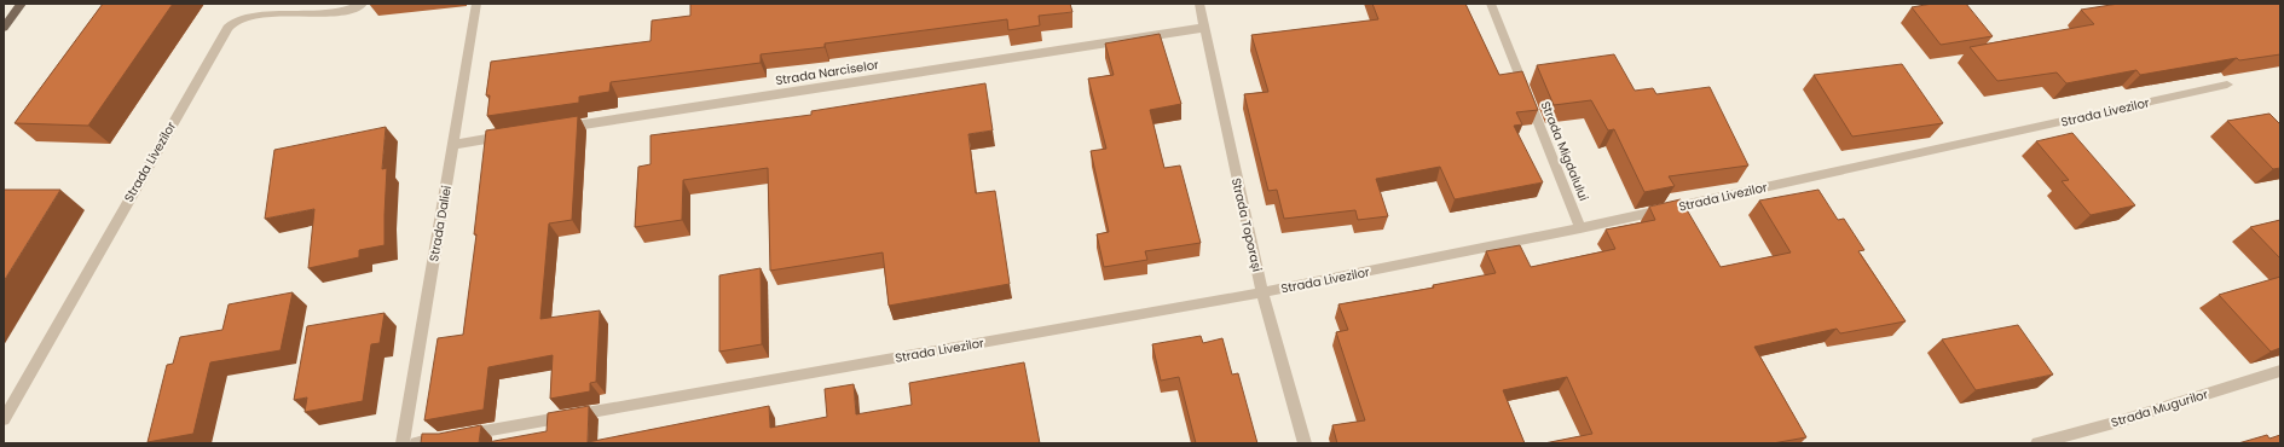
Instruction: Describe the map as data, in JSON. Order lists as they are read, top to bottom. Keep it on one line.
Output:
{"streets":{"street":["Strada Narciselor","Strada Livezilor","Strada Migdalului","Strada Daliei","Strada Toporași","Strada Mugurilor"]},"crossings":[["Strada Narciselor","Strada Toporași"],["Strada Livezilor","Strada Migdalului"],["Strada Livezilor","Strada Toporași"]]}
